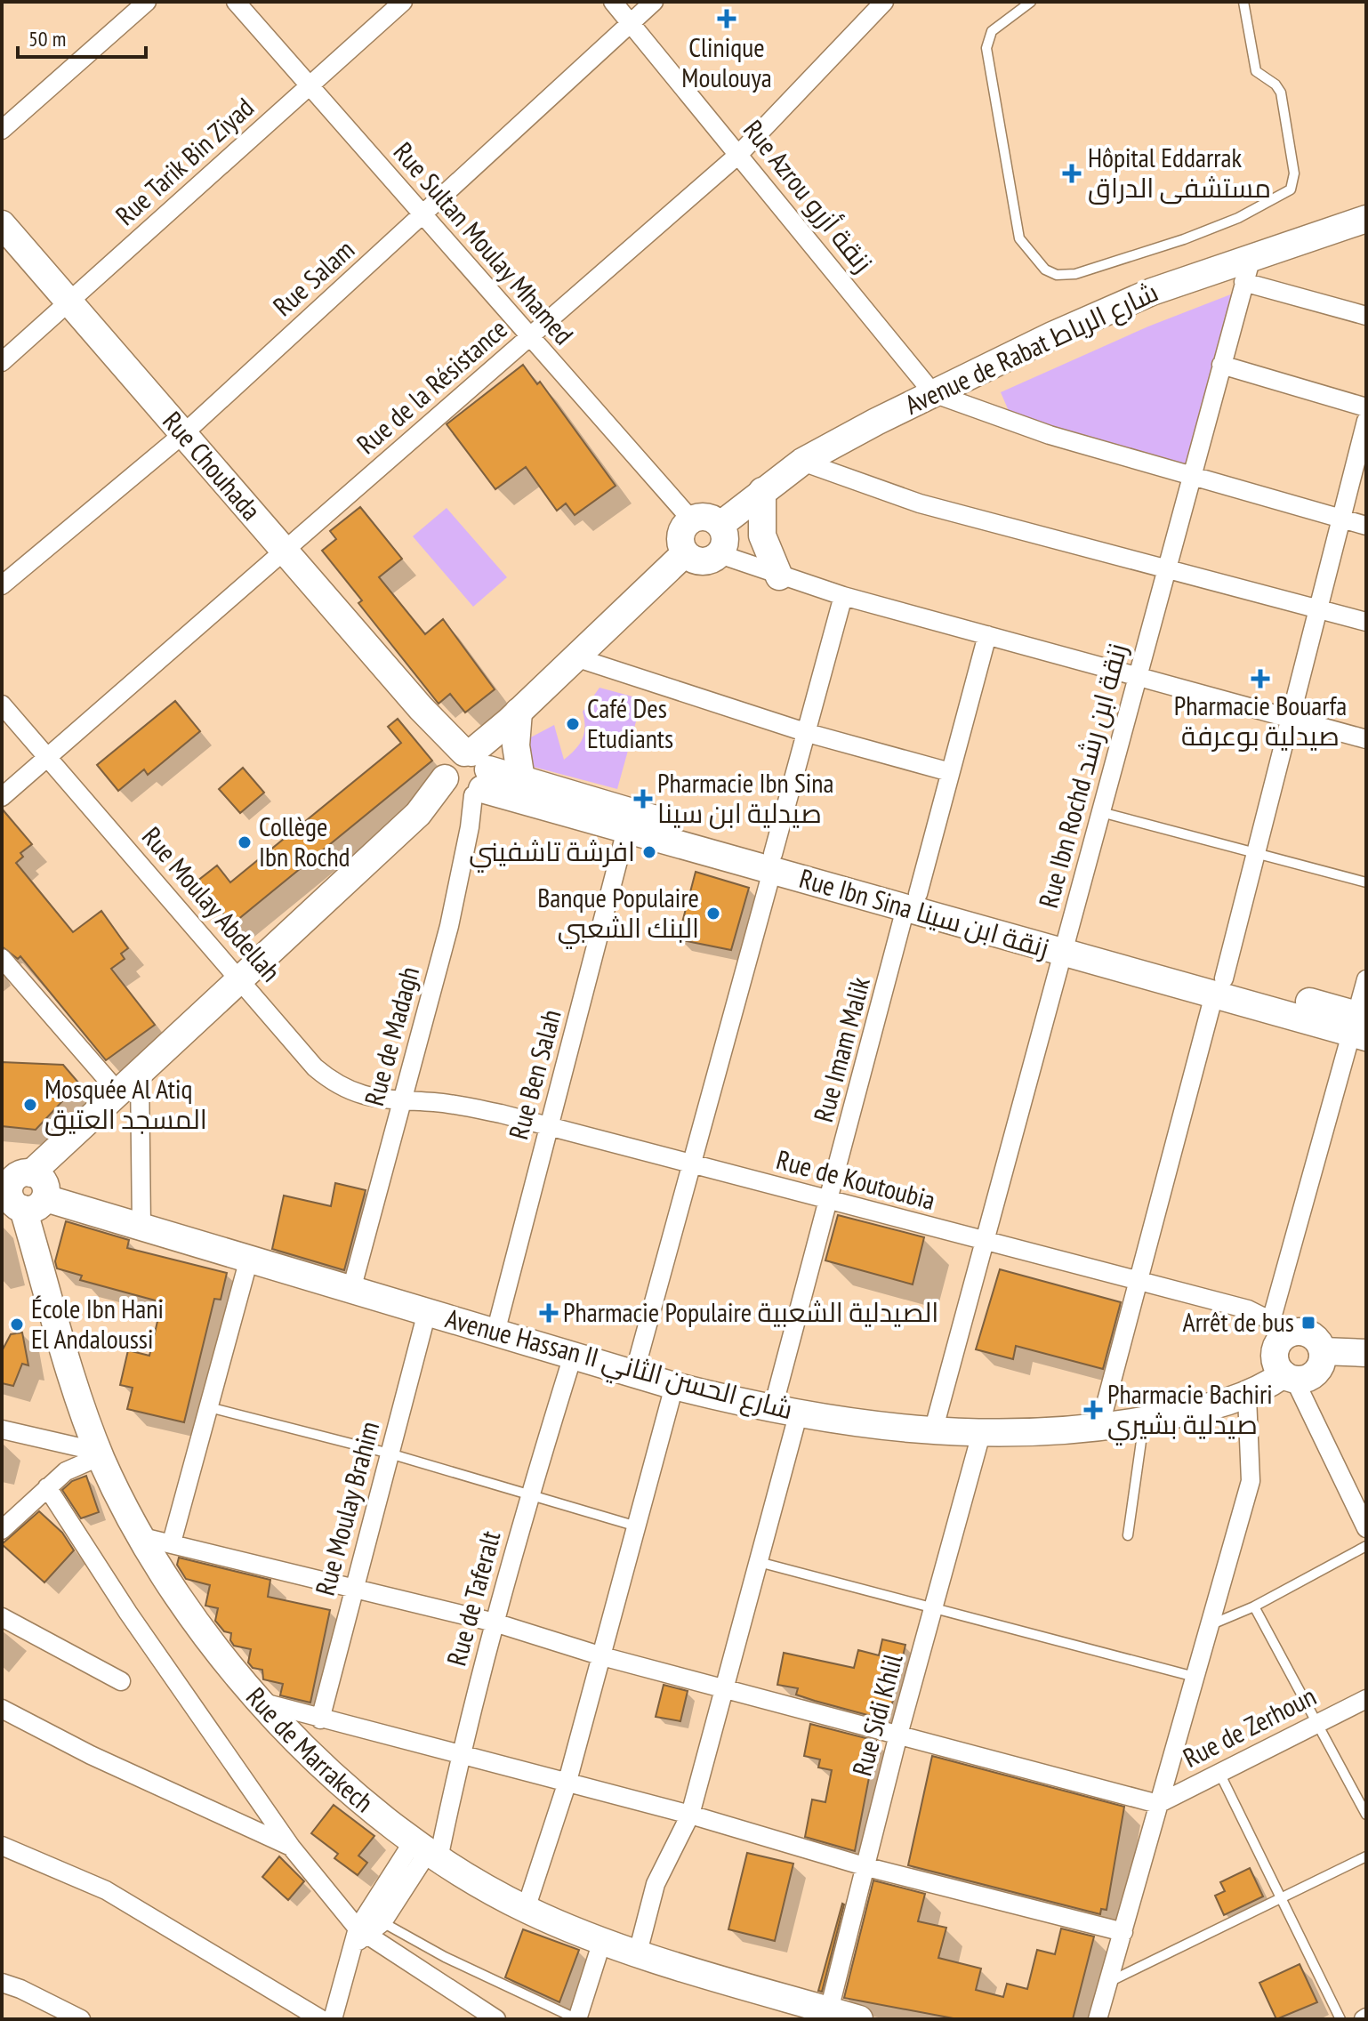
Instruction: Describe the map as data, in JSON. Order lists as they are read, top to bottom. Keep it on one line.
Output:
{"streets":{"street":["Rue Tarik Bin Ziyad","Rue Azrou زنقة أزرو","Rue Sultan Moulay Mhamed","Rue Salam","Avenue de Rabat شارع الرباط","Rue de la Résistance","Rue Chouhada","Rue Ibn Rochd زنقة ابن رشد","Rue Moulay Abdellah","Rue Ibn Sina زنقة ابن سينا","Rue de Madagh","Rue Imam Malik","Rue Ben Salah","Rue de Koutoubia","Avenue Hassan II شارع الحسن الثاني","Rue Moulay Brahim","Rue de Taferalt","Rue Sidi Khlil","Rue de Zerhoun","Rue de Marrakech"]},"crossings":[["Rue Tarik Bin Ziyad","Rue Sultan Moulay Mhamed"],["Rue Tarik Bin Ziyad","Rue Chouhada"],["Rue Azrou زنقة أزرو","Rue Salam"],["Rue Azrou زنقة أزرو","Avenue de Rabat شارع الرباط"],["Rue Azrou زنقة أزرو","Rue de la Résistance"],["Rue Sultan Moulay Mhamed","Rue Salam"],["Rue Sultan Moulay Mhamed","Avenue de Rabat شارع الرباط"],["Rue Sultan Moulay Mhamed","Rue de la Résistance"],["Rue Salam","Rue Chouhada"],["Avenue de Rabat شارع الرباط","Rue Ibn Rochd زنقة ابن رشد"],["Rue de la Résistance","Rue Chouhada"],["Rue de la Résistance","Rue Moulay Abdellah"],["Rue Chouhada","Rue Ibn Sina زنقة ابن سينا"],["Rue Chouhada","Rue de Madagh"],["Rue Ibn Rochd زنقة ابن رشد","Rue Ibn Sina زنقة ابن سينا"],["Rue Ibn Rochd زنقة ابن رشد","Rue de Koutoubia"],["Rue Ibn Rochd زنقة ابن رشد","Avenue Hassan II شارع الحسن الثاني"],["Rue Moulay Abdellah","Rue de Madagh"],["Rue Moulay Abdellah","Rue de Koutoubia"],["Rue Ibn Sina زنقة ابن سينا","Rue de Madagh"],["Rue Ibn Sina زنقة ابن سينا","Rue Imam Malik"],["Rue Ibn Sina زنقة ابن سينا","Rue Ben Salah"],["Rue de Madagh","Rue de Koutoubia"],["Rue de Madagh","Avenue Hassan II شارع الحسن الثاني"],["Rue Imam Malik","Rue de Koutoubia"],["Rue Imam Malik","Avenue Hassan II شارع الحسن الثاني"],["Rue Imam Malik","Rue de Marrakech"],["Rue Ben Salah","Rue de Koutoubia"],["Rue Ben Salah","Avenue Hassan II شارع الحسن الثاني"],["Rue de Koutoubia","Avenue Hassan II شارع الحسن الثاني"],["Avenue Hassan II شارع الحسن الثاني","Rue Moulay Brahim"],["Avenue Hassan II شارع الحسن الثاني","Rue de Taferalt"],["Avenue Hassan II شارع الحسن الثاني","Rue Sidi Khlil"],["Avenue Hassan II شارع الحسن الثاني","Rue de Marrakech"],["Rue de Taferalt","Rue de Marrakech"],["Rue Sidi Khlil","Rue de Marrakech"]],"places":{"health":["Clinique Moulouya","Hôpital Eddarrak مستشفى الدراق","Pharmacie Bouarfa صيدلية بوعرفة","Pharmacie Ibn Sina صيدلية ابن سينا","Pharmacie Populaire الصيدلية الشعبية","Pharmacie Bachiri صيدلية بشيري"],"other":["Café Des Etudiants","Collège Ibn Rochd","افرشة تاشفيني","Banque Populaire البنك الشعبي","Mosquée Al Atiq المسجد العتيق","École Ibn Hani El Andaloussi"],"transit":["Arrêt de bus"]},"scale_bar":"50 m"}
